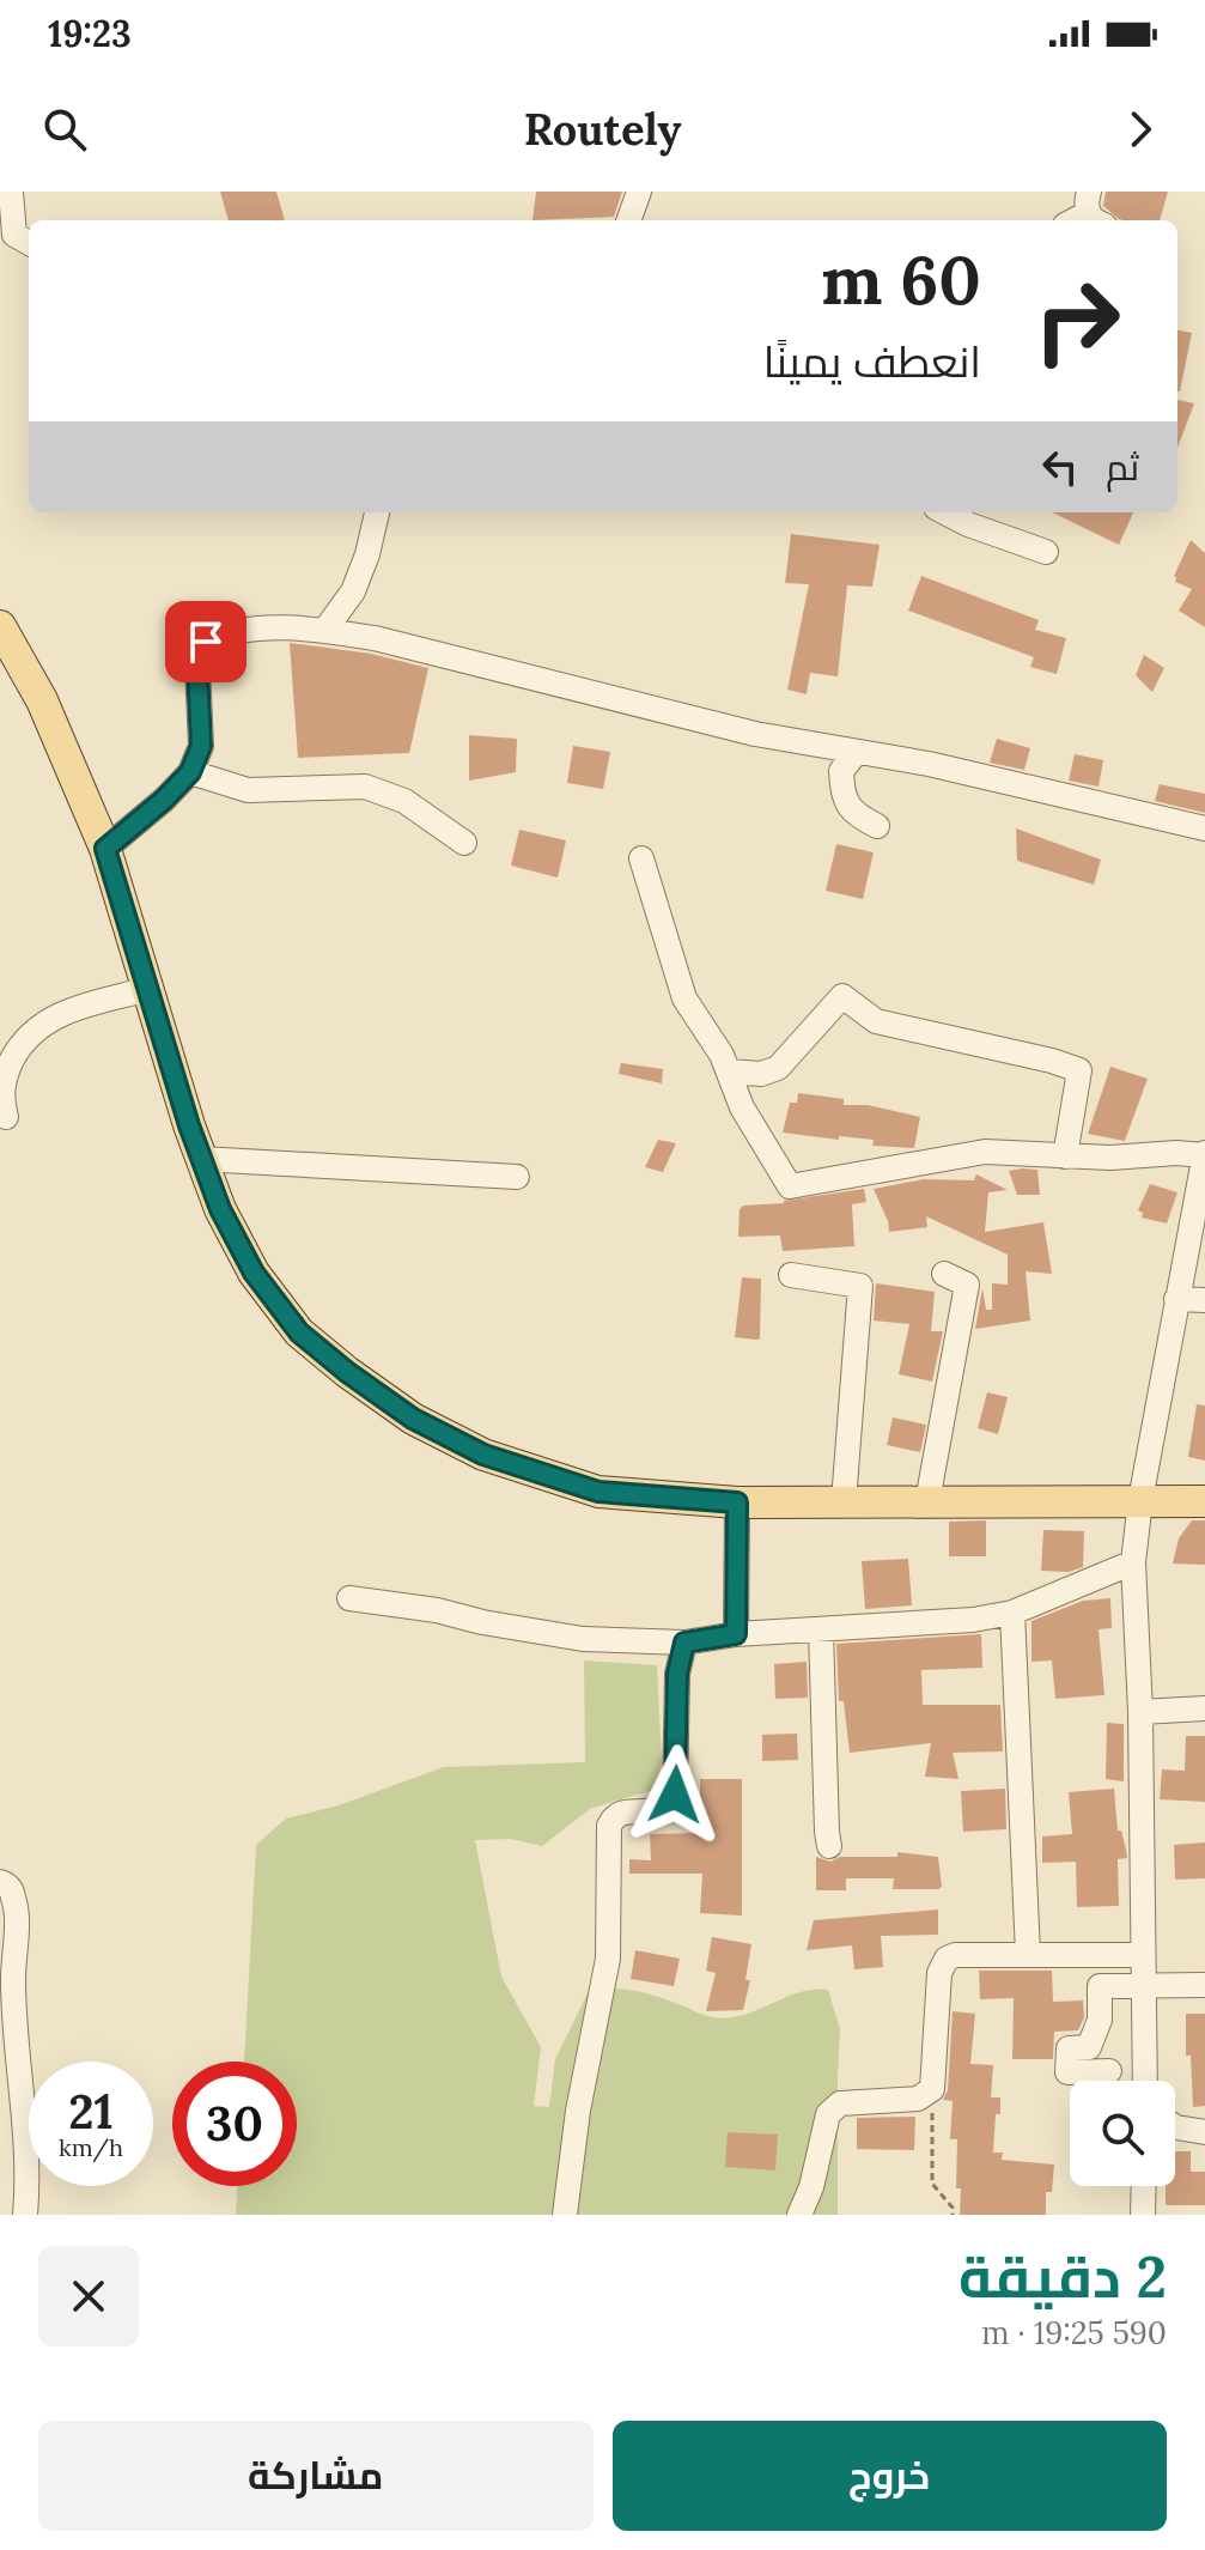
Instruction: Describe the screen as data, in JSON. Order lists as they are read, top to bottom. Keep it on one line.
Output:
{"page":{"status":"19:23","header":"Routely","turn":["60 m","انعطف يمينًا"],"then":"ثم","speed":"21 km/h","limit":"30","heading":["2 دقيقة","590 m · 19:25"],"buttons":["خروج","مشاركة"]}}
